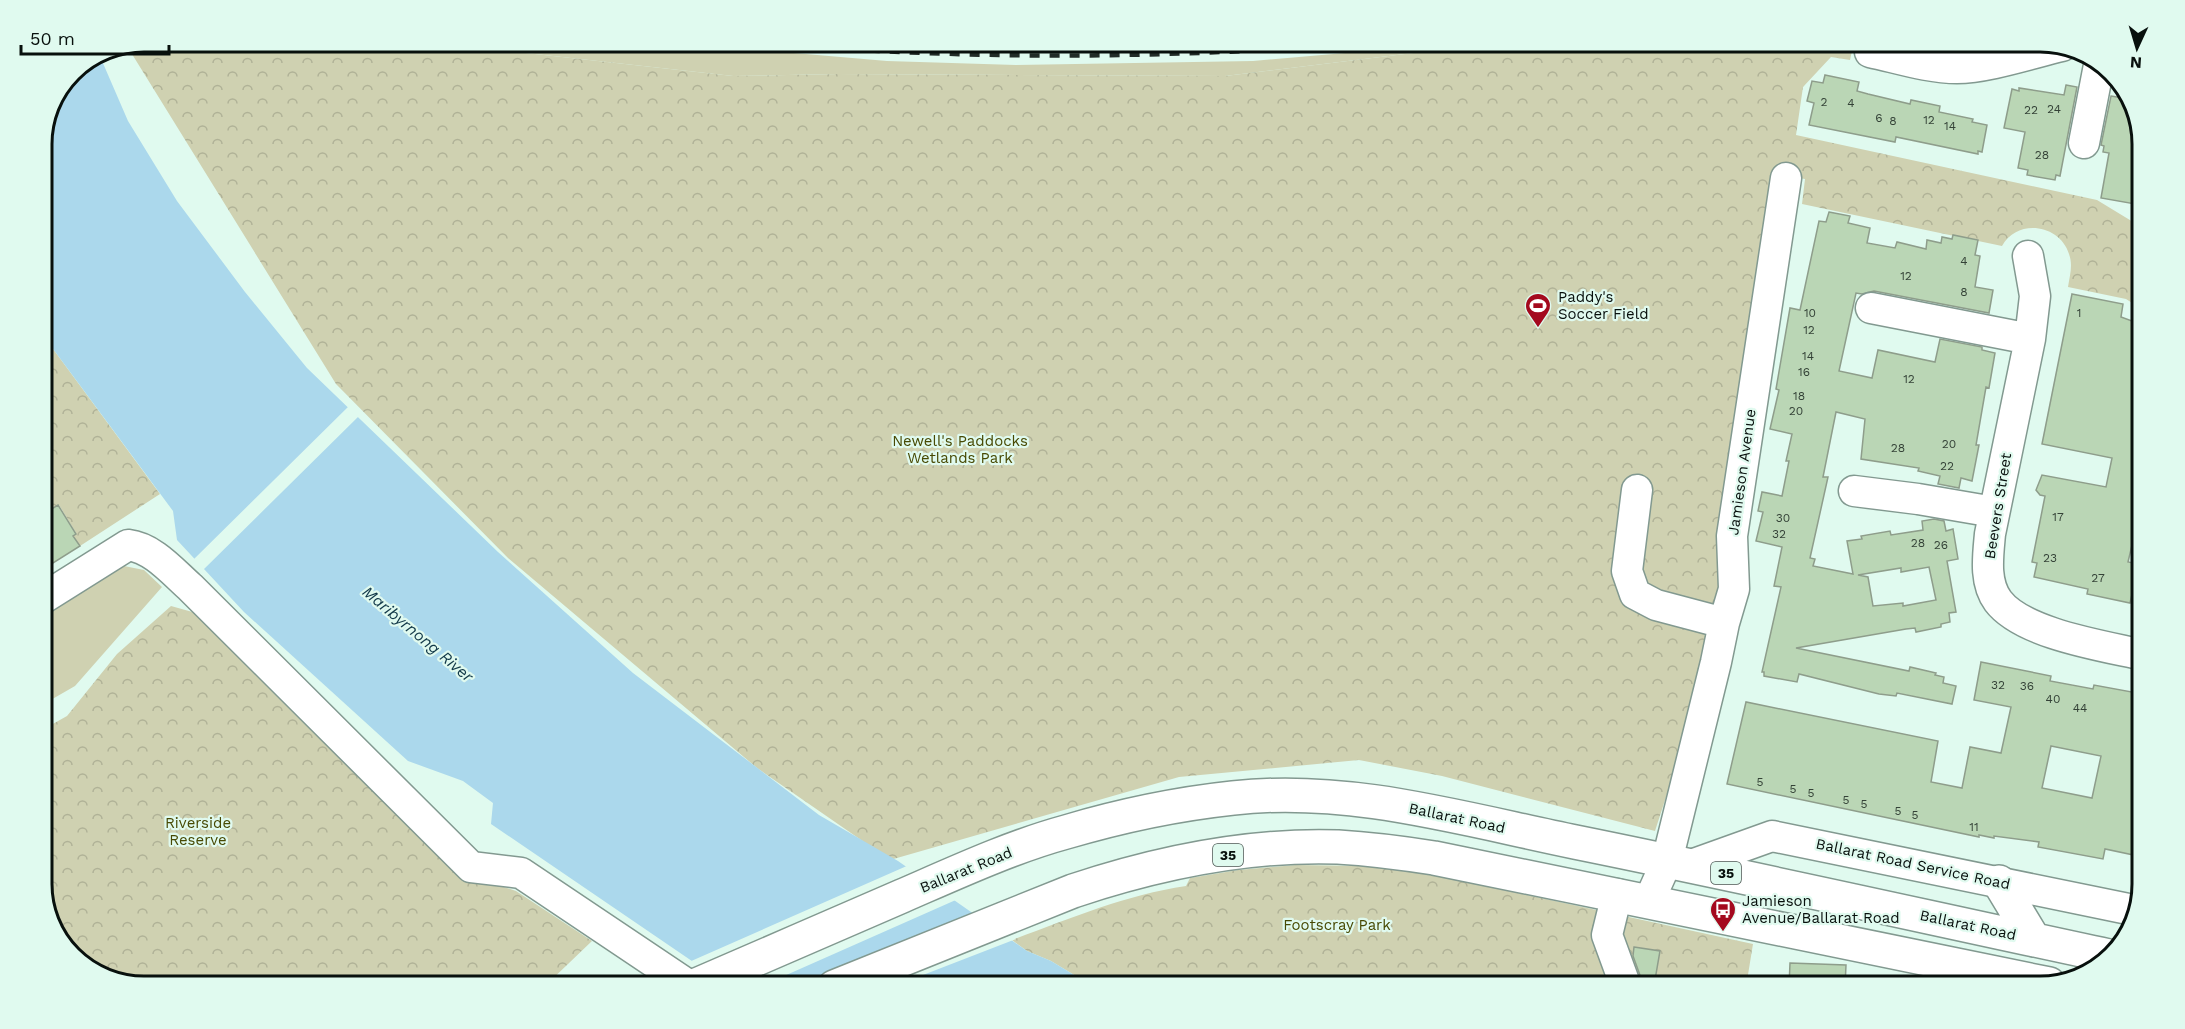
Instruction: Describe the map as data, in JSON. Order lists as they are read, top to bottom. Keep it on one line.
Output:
{"streets":{"highway":["Ballarat Road","35"],"street":["Jamieson Avenue","Beevers Street","Ballarat Road Service Road"]},"crossings":[["Jamieson Avenue","Ballarat Road"],["Jamieson Avenue","35"],["Jamieson Avenue","Ballarat Road Service Road"],["Ballarat Road","Ballarat Road Service Road"]],"water":["Maribyrnong River"],"parks":["Newell's Paddocks Wetlands Park","Riverside Reserve","Footscray Park"],"places":{"sports":["Paddy's Soccer Field"],"bus stop":["Jamieson Avenue/Ballarat Road"]},"house_numbers":["2","4","24","22","6","12","8","14","28","4","12","8","10","1","12","14","16","12","18","20","20","28","22","17","30","32","28","26","23","27","32","36","40","44","5","5","5","5","5","5","5","11"],"scale_bar":"50 m","north":"bottom"}
